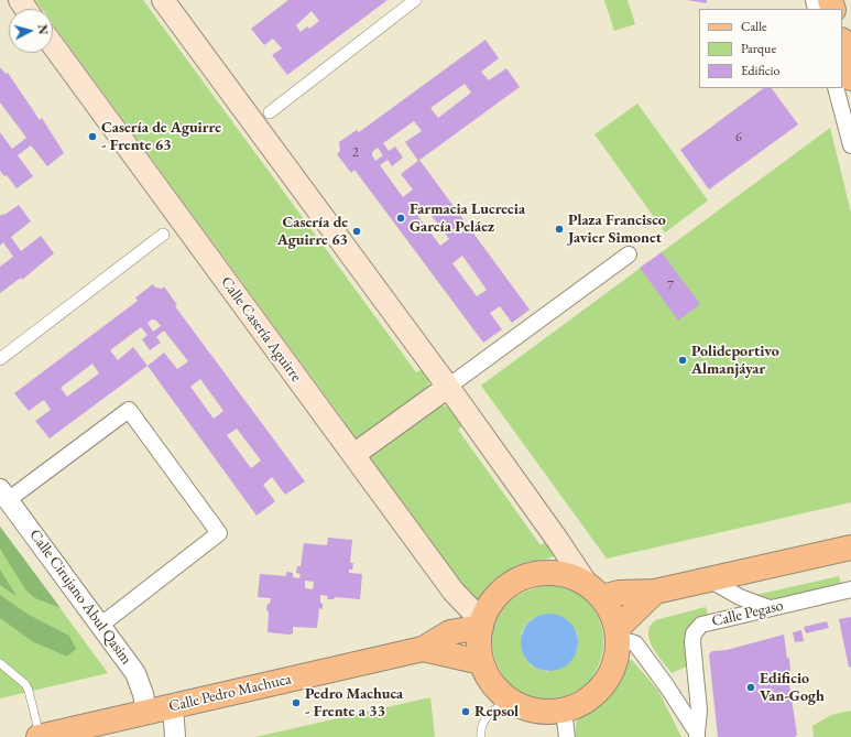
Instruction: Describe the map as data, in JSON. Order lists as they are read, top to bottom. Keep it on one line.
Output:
{"streets":{"main road":["Calle Casería Aguirre","Calle Pedro Machuca"],"street":["Calle Cirujano Abul Qasim","Calle Pegaso"]},"crossings":[["Calle Casería Aguirre","Calle Pedro Machuca"],["Calle Cirujano Abul Qasim","Calle Pedro Machuca"]],"places":["Casería de Aguirre - Frente 63","Farmacia Lucrecia García Peláez","Plaza Francisco Javier Simonet","Casería de Aguirre 63","Polideportivo Almanjáyar","Edificio Van-Gogh","Pedro Machuca - Frente a 33","Repsol"],"house_numbers":["6","2","7"],"legend":["Calle","Parque","Edificio"],"north":"right"}
